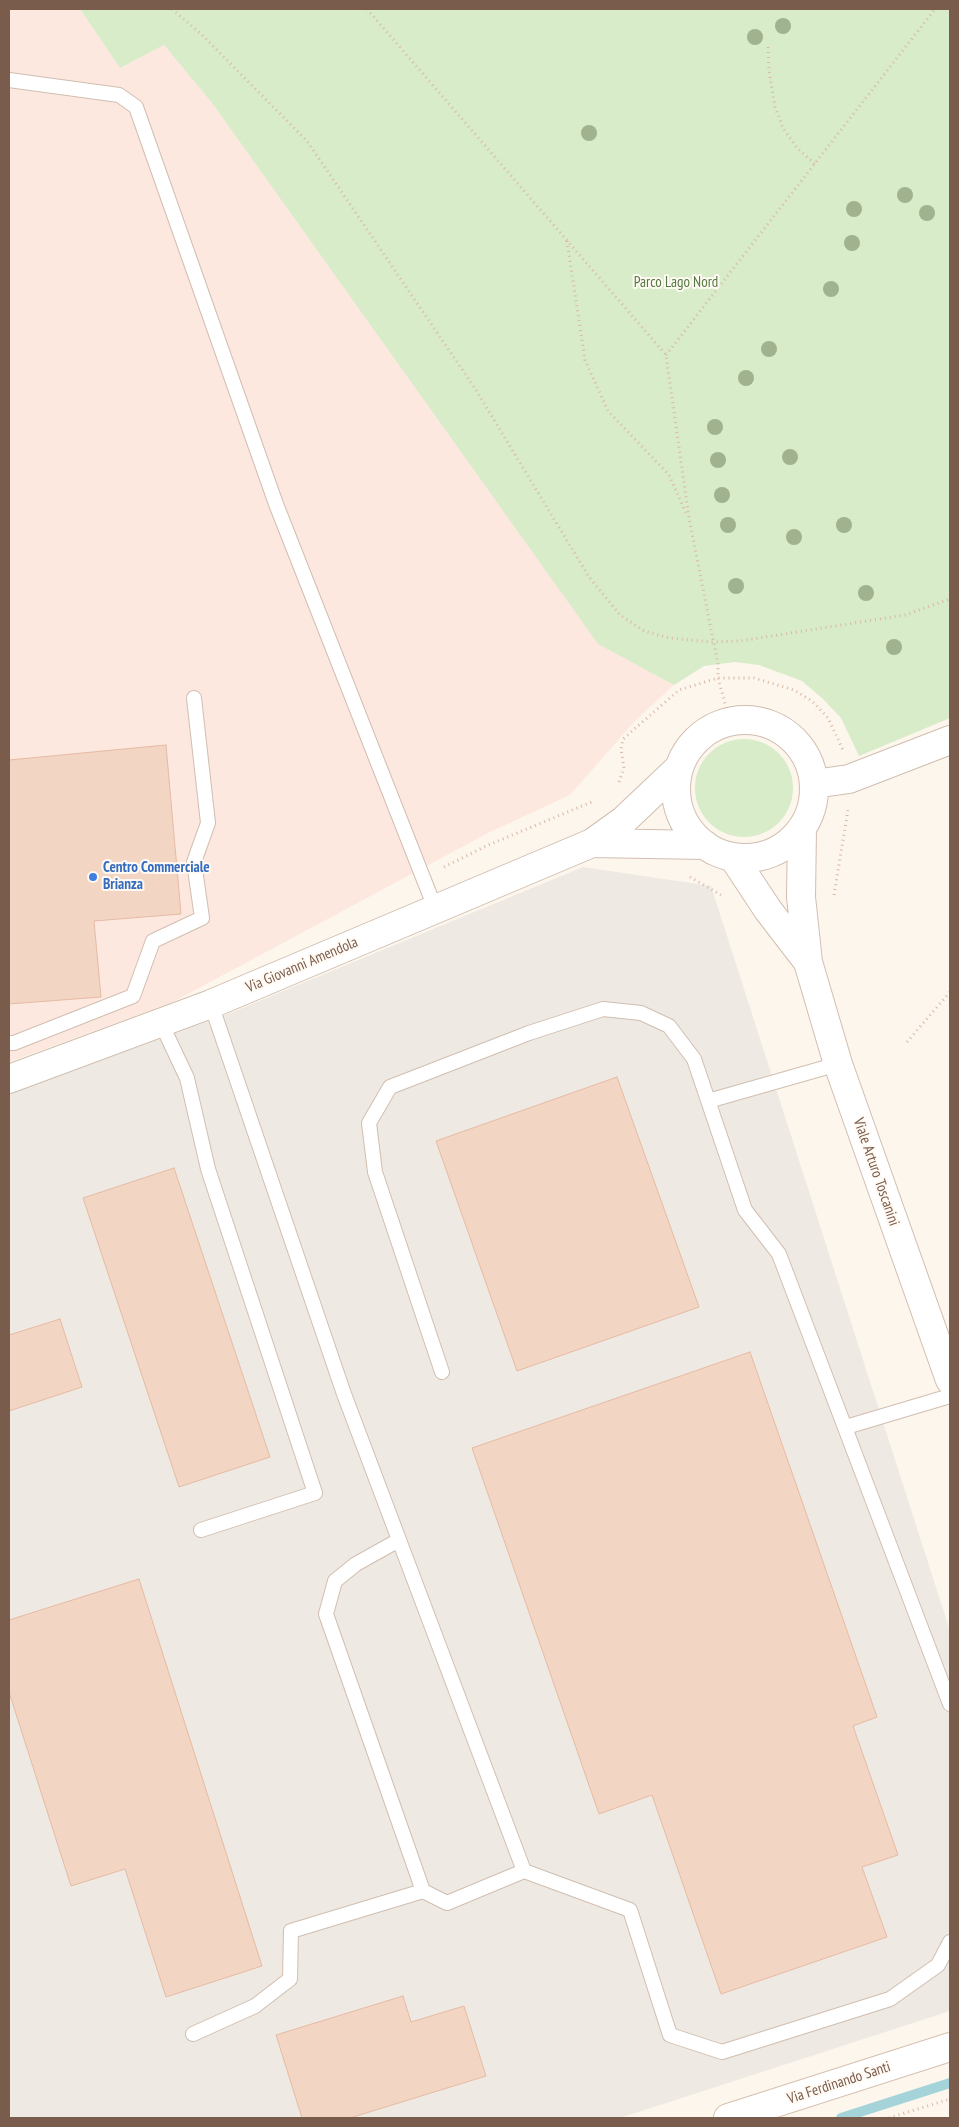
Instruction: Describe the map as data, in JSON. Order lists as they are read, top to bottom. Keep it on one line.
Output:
{"streets":{"street":["Via Giovanni Amendola","Viale Arturo Toscanini","Via Ferdinando Santi"]},"crossings":[["Via Giovanni Amendola","Viale Arturo Toscanini"]],"parks":["Parco Lago Nord"],"places":["Centro Commerciale Brianza"]}
